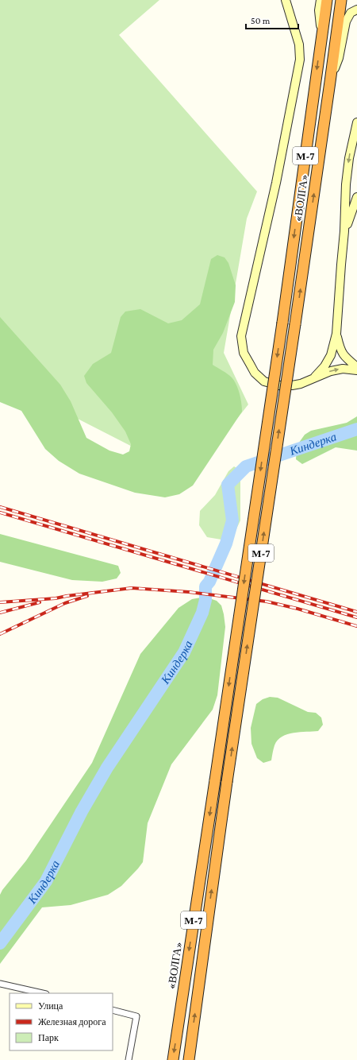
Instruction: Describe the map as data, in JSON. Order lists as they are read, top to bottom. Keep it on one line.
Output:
{"streets":{"highway":["М-7","«ВОЛГА»"]},"water":["Киндерка"],"legend":["Улица","Железная дорога","Парк"],"scale_bar":"50 m"}
